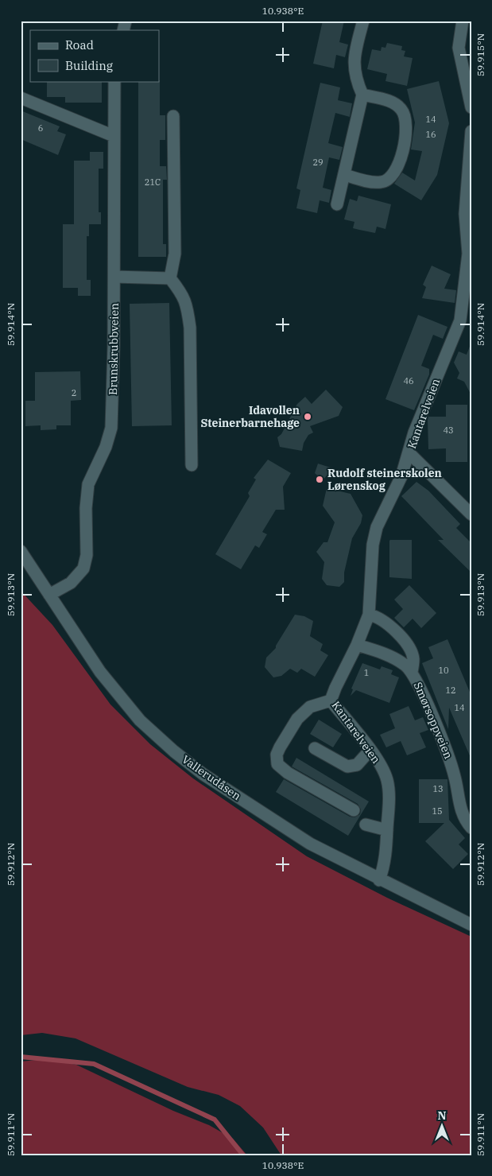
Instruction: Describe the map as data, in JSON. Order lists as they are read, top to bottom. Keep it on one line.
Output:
{"streets":{"street":["Brunskrubbveien","Kantarelveien","Smørsoppveien","Vallerudåsen"]},"crossings":[["Brunskrubbveien","Vallerudåsen"],["Kantarelveien","Smørsoppveien"],["Kantarelveien","Vallerudåsen"]],"places":["Idavollen Steinerbarnehage","Rudolf steinerskolen Lørenskog"],"house_numbers":["14","6","16","29","21C","46","2","43","10","1","12","14","13","15"],"legend":["Road","Building"],"north":"top","coordinates":["10.938°E","59.915°N","59.914°N","59.913°N","59.912°N","59.911°N"]}
